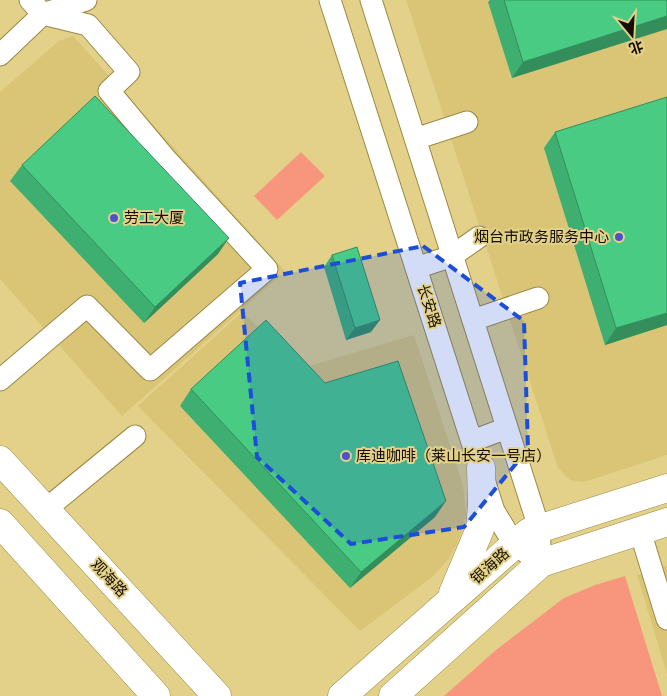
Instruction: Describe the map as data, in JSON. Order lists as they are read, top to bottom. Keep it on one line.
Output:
{"streets":{"main road":["银海路","观海路"],"street":["长安路"]},"crossings":[["长安路","银海路"]],"places":["劳工大厦","烟台市政务服务中心","库迪咖啡（莱山长安一号店）"],"north":"bottom"}
